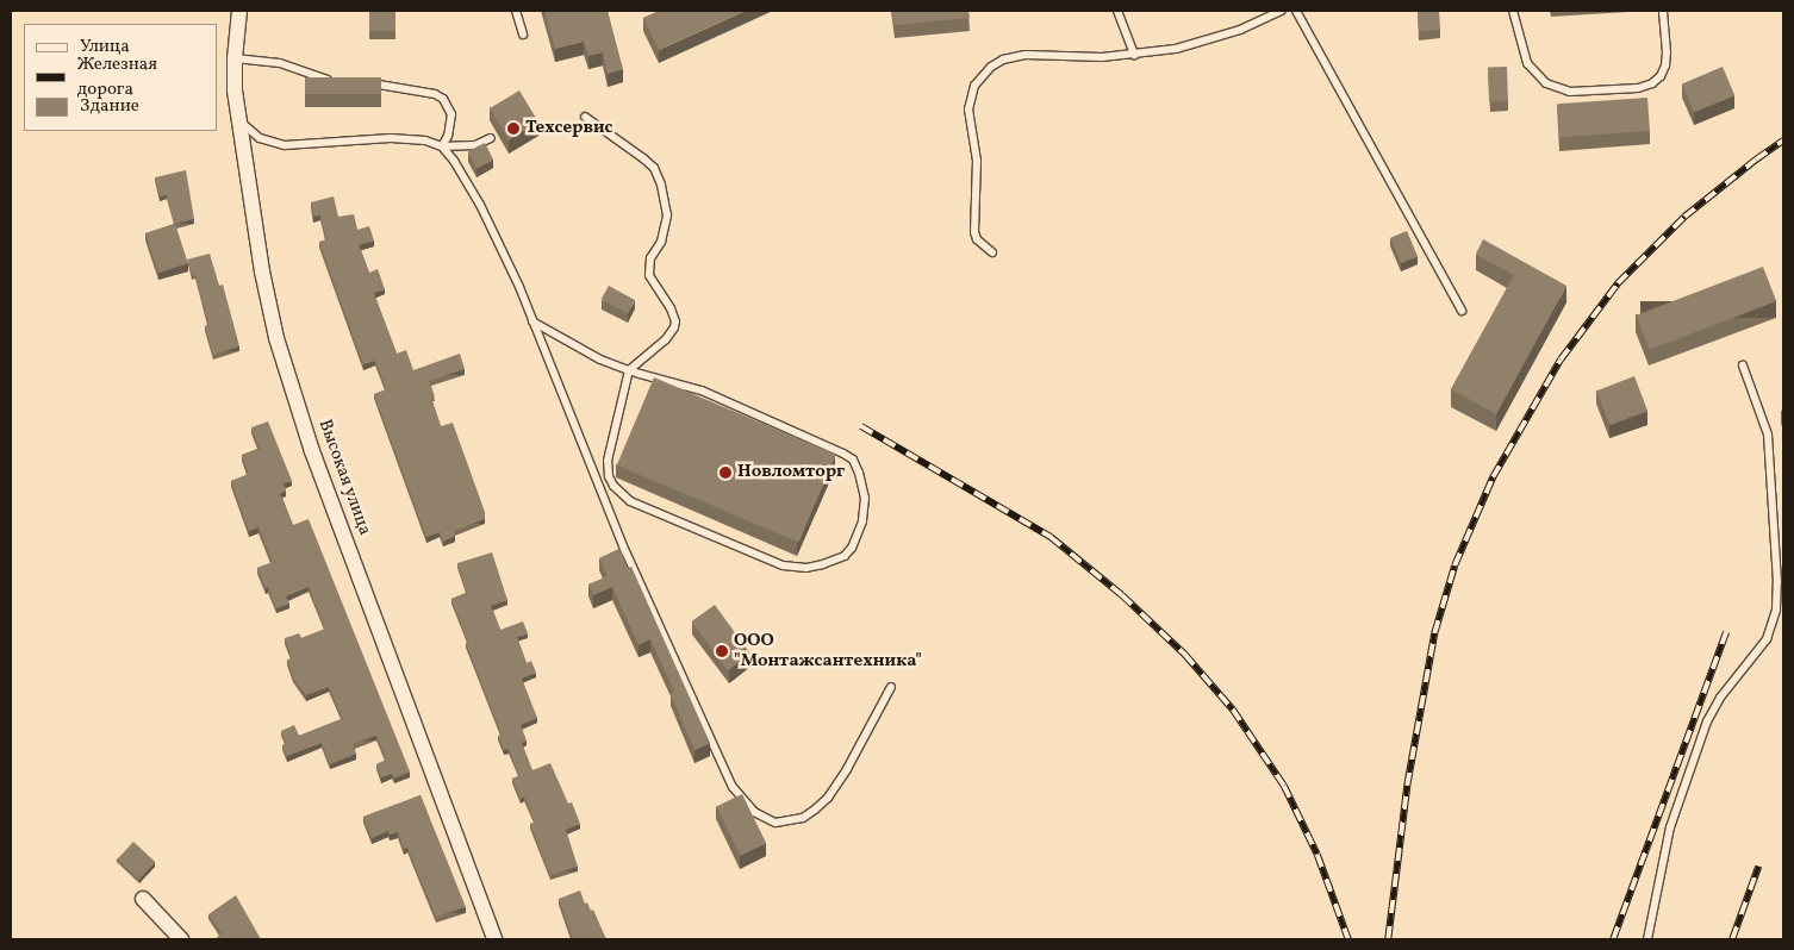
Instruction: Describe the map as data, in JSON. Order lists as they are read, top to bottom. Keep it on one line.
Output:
{"streets":{"street":["Высокая улица"]},"places":["Техсервис","Новломторг","ООО \"Монтажсантехника\""],"legend":["Улица","Железная дорога","Здание"]}
